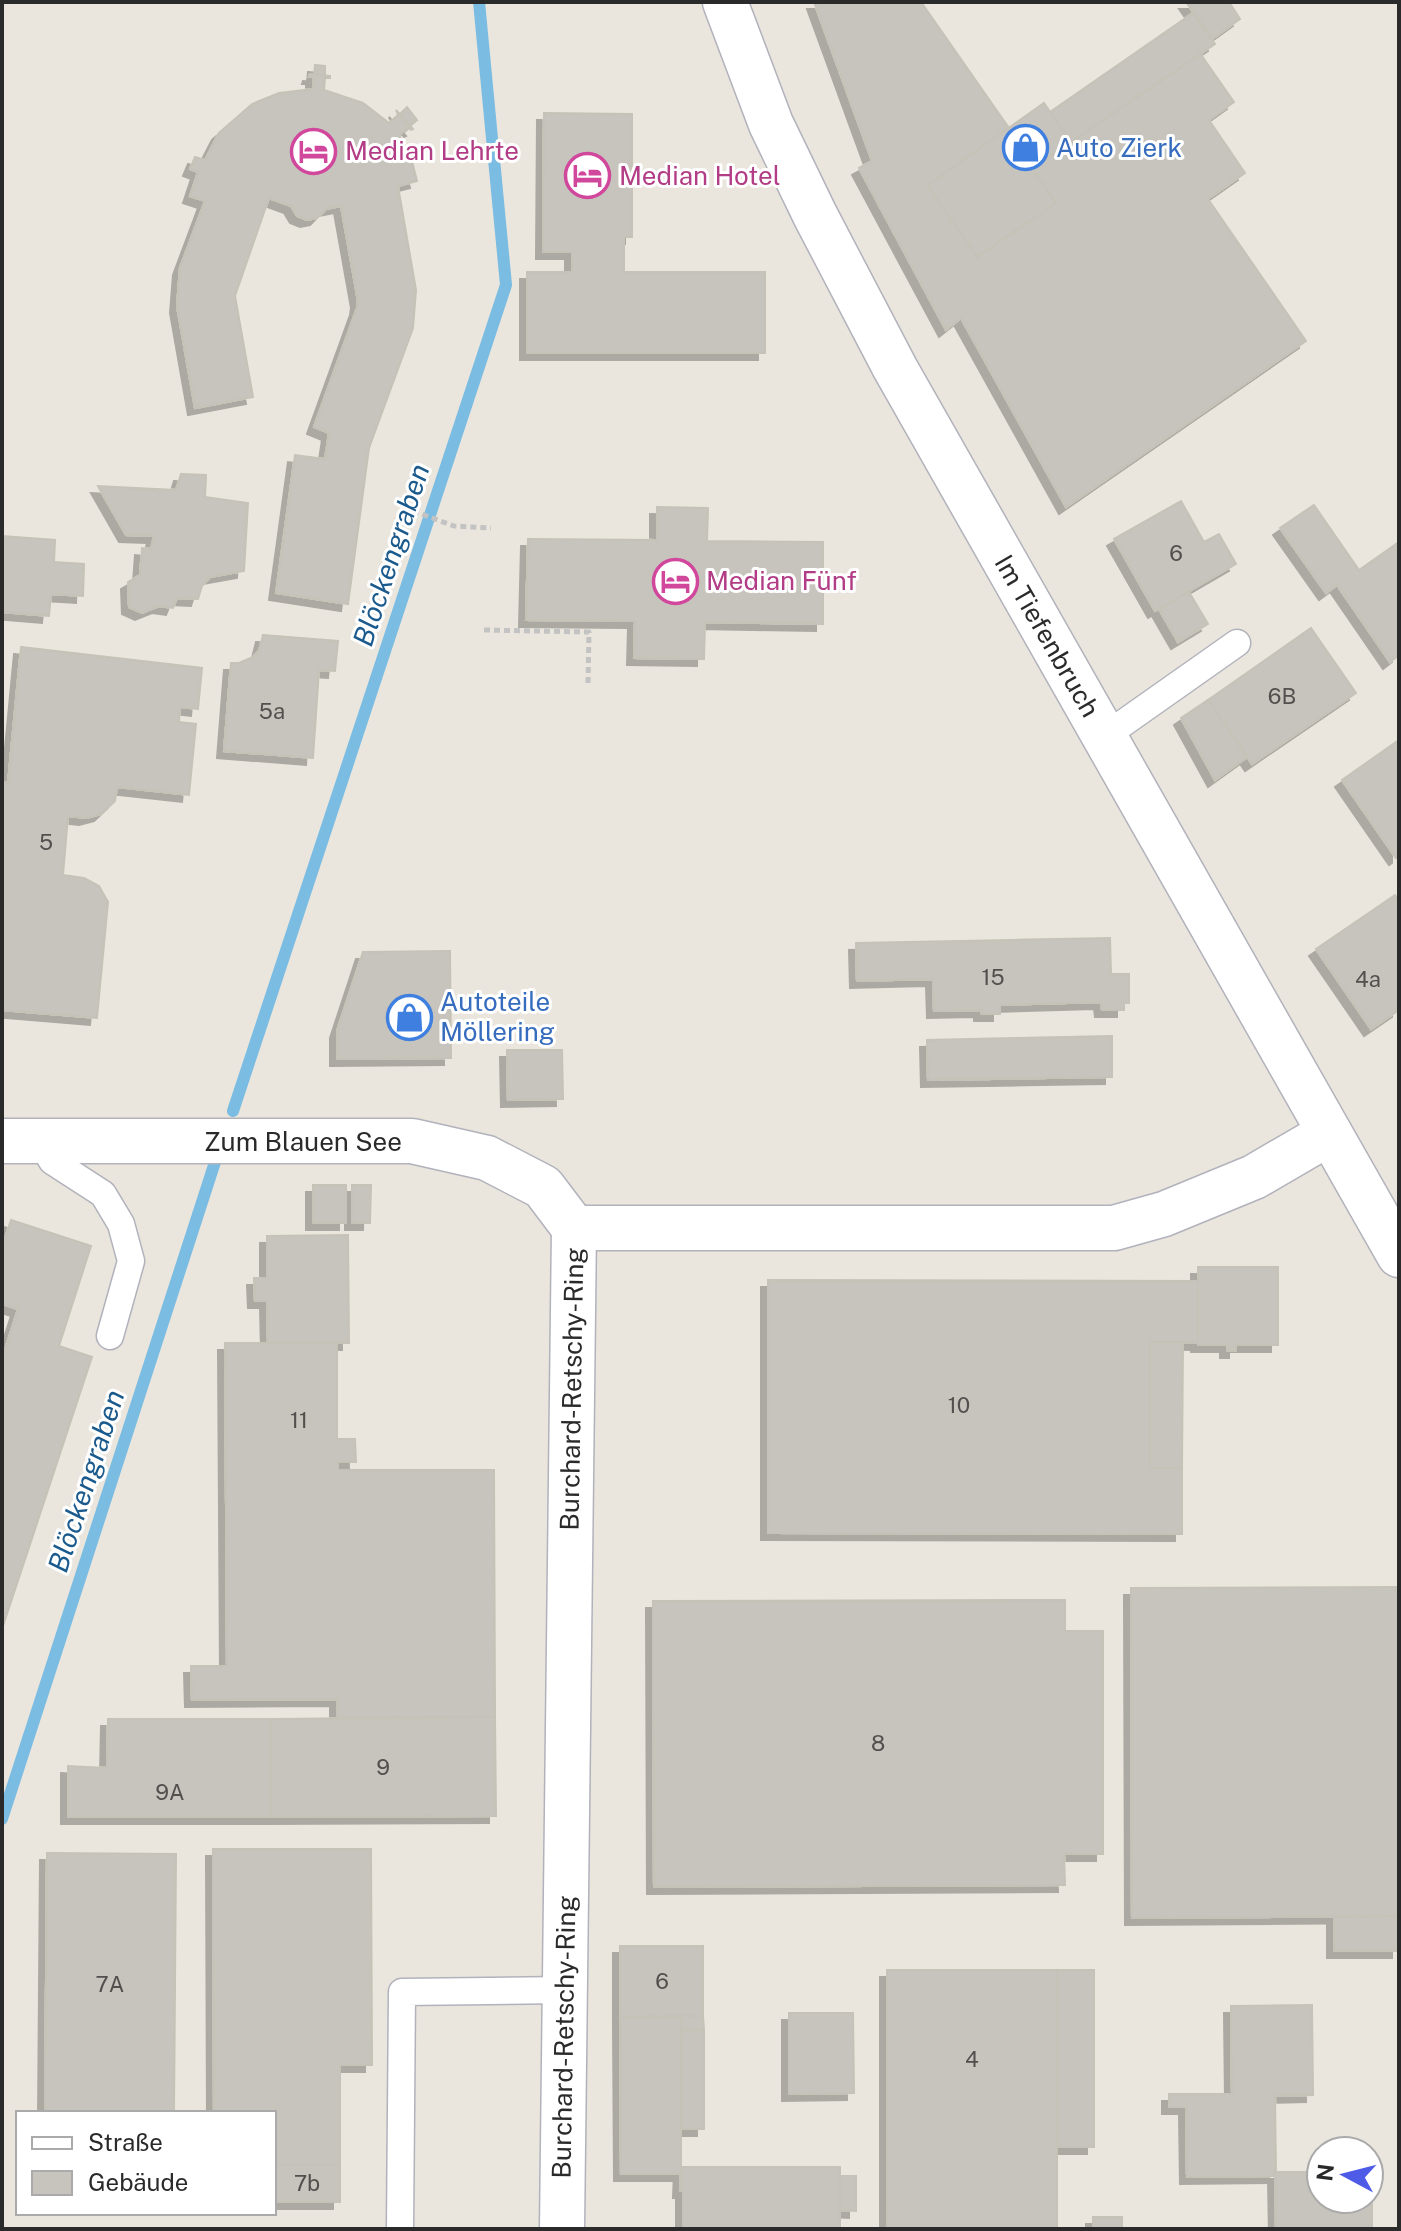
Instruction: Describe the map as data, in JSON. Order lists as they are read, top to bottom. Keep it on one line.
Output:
{"streets":{"street":["Im Tiefenbruch","Zum Blauen See","Burchard-Retschy-Ring"]},"crossings":[["Im Tiefenbruch","Burchard-Retschy-Ring"],["Zum Blauen See","Burchard-Retschy-Ring"]],"water":["Blöckengraben"],"places":{"shop":["Auto Zierk","Autoteile Möllering"],"hotel":["Median Lehrte","Median Hotel","Median Fünf"]},"house_numbers":["6","6B","5a","5","15","4a","10","11","8","9","9A","6","7A","4","7b"],"legend":["Straße","Gebäude"],"north":"left"}
